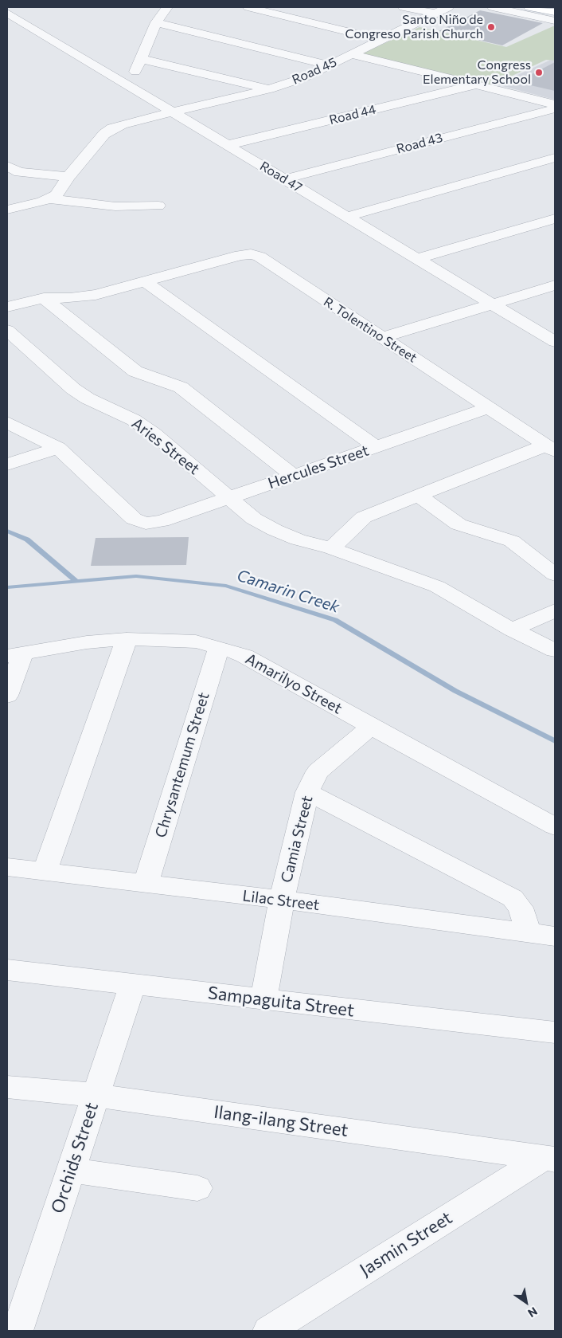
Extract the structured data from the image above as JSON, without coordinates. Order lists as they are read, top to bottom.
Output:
{
  "streets": {
    "street": [
      "Road 45",
      "Road 44",
      "Road 43",
      "Road 47",
      "R. Tolentino Street",
      "Aries Street",
      "Hercules Street",
      "Amarilyo Street",
      "Chrysantemum Street",
      "Camia Street",
      "Lilac Street",
      "Sampaguita Street",
      "Ilang-ilang Street",
      "Orchids Street",
      "Jasmin Street"
    ]
  },
  "crossings": [
    ["Road 45", "Road 47"],
    ["Road 44", "Road 47"],
    ["Road 43", "Road 47"],
    ["R. Tolentino Street", "Hercules Street"],
    ["Aries Street", "Hercules Street"],
    ["Amarilyo Street", "Chrysantemum Street"],
    ["Amarilyo Street", "Camia Street"],
    ["Chrysantemum Street", "Lilac Street"],
    ["Camia Street", "Lilac Street"],
    ["Camia Street", "Sampaguita Street"],
    ["Sampaguita Street", "Orchids Street"],
    ["Ilang-ilang Street", "Orchids Street"],
    ["Ilang-ilang Street", "Jasmin Street"]
  ],
  "water": ["Camarin Creek"],
  "places": ["Santo Niño de Congreso Parish Church", "Congress Elementary School"],
  "north": "bottom right"
}
